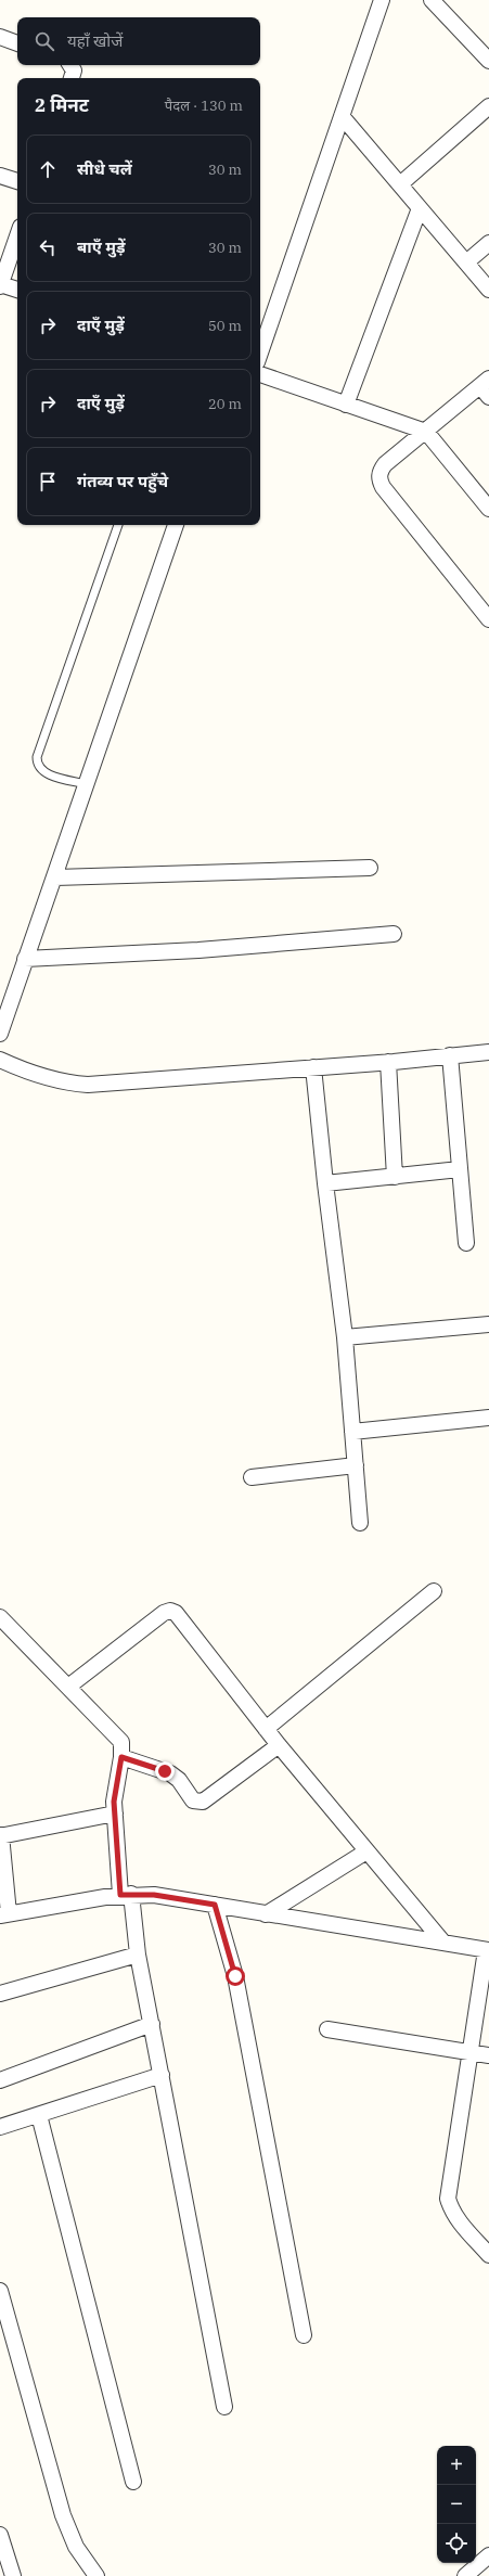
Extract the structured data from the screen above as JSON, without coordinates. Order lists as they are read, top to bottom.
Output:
{
  "page": {
    "search": "यहाँ खोजें",
    "heading": ["2 मिनट", "पैदल · 130 m"],
    "list": [
      ["सीधे चलें", "30 m"],
      ["बाएँ मुड़ें", "30 m"],
      ["दाएँ मुड़ें", "50 m"],
      ["दाएँ मुड़ें", "20 m"],
      "गंतव्य पर पहुँचे"
    ],
    "map_buttons": ["+", "−"]
  }
}
